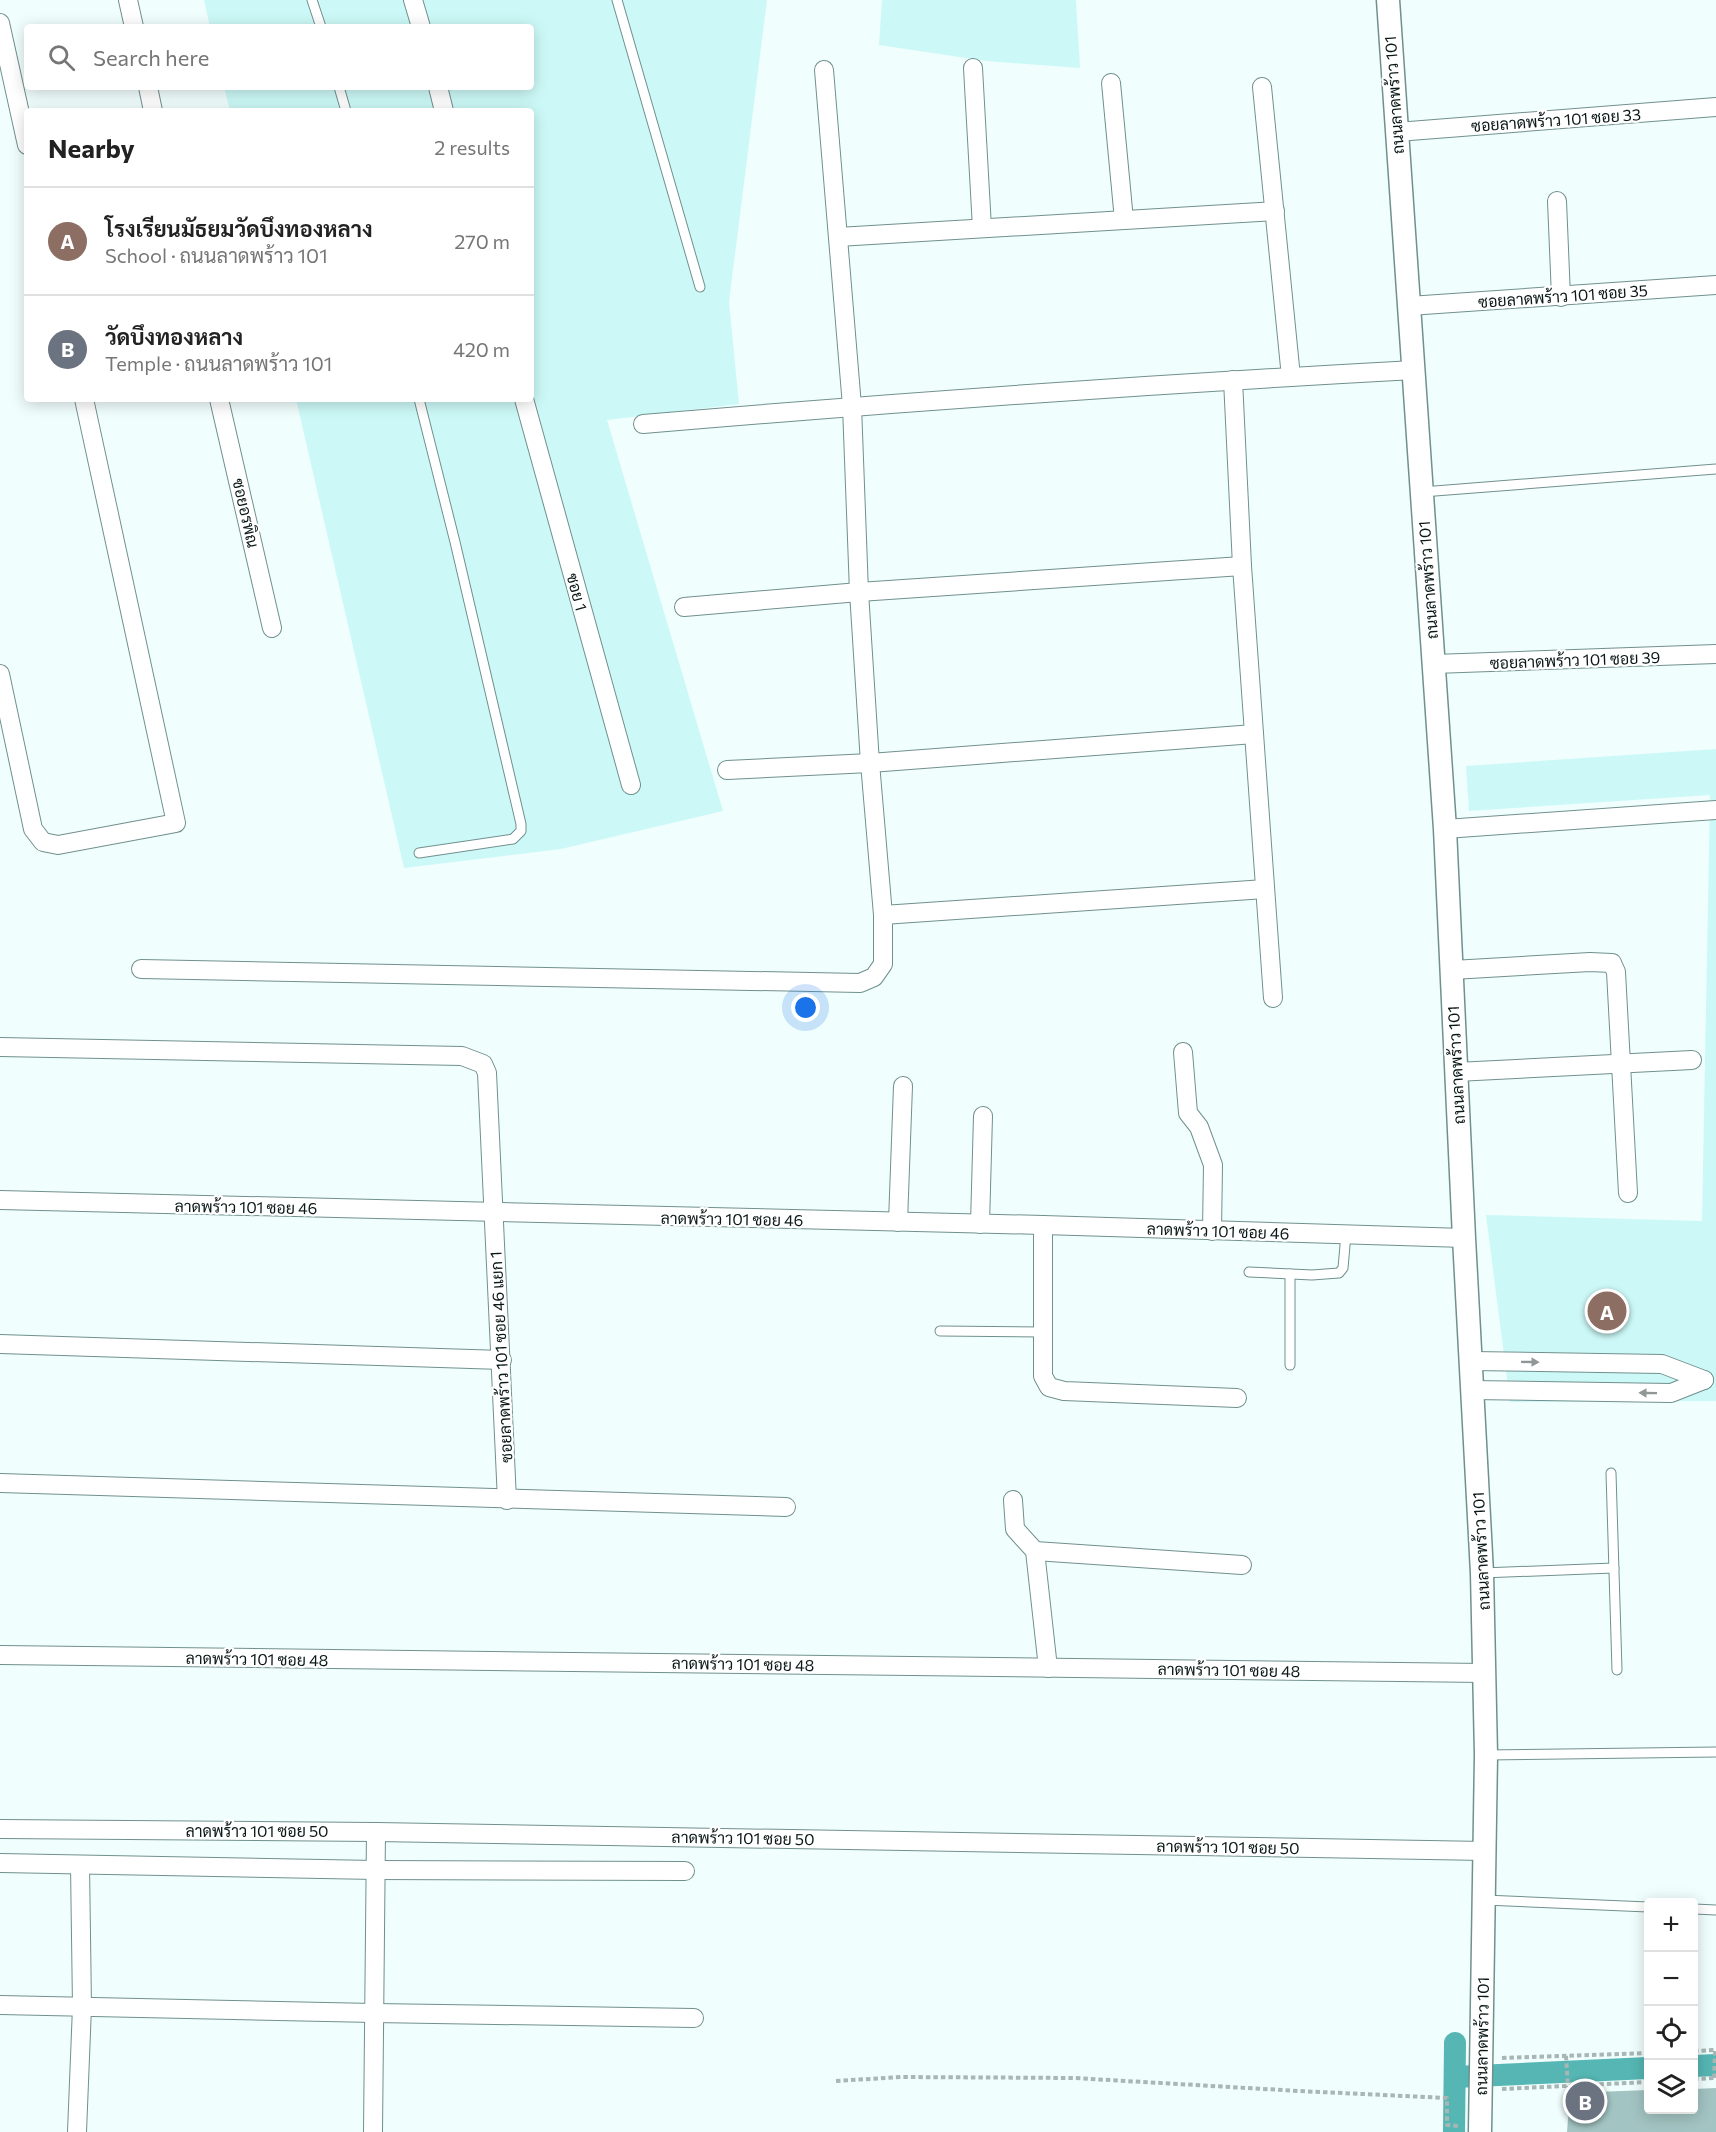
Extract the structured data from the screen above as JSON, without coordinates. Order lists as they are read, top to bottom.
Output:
{
  "streets": {
    "street": [
      "ถนนลาดพร้าว 101",
      "ซอยลาดพร้าว 101 ซอย 33",
      "ซอยลาดพร้าว 101 ซอย 35",
      "ซอยอรพิณ",
      "ซอย 1",
      "ซอยลาดพร้าว 101 ซอย 39",
      "ลาดพร้าว 101 ซอย 46",
      "ซอยลาดพร้าว 101 ซอย 46 แยก 1",
      "ลาดพร้าว 101 ซอย 48",
      "ลาดพร้าว 101 ซอย 50"
    ]
  },
  "crossings": [
    ["ถนนลาดพร้าว 101", "ซอยลาดพร้าว 101 ซอย 33"],
    ["ถนนลาดพร้าว 101", "ซอยลาดพร้าว 101 ซอย 35"],
    ["ถนนลาดพร้าว 101", "ซอยลาดพร้าว 101 ซอย 39"],
    ["ถนนลาดพร้าว 101", "ลาดพร้าว 101 ซอย 46"],
    ["ถนนลาดพร้าว 101", "ลาดพร้าว 101 ซอย 48"],
    ["ถนนลาดพร้าว 101", "ลาดพร้าว 101 ซอย 50"],
    ["ลาดพร้าว 101 ซอย 46", "ซอยลาดพร้าว 101 ซอย 46 แยก 1"]
  ],
  "page": {
    "search": "Search here",
    "heading": ["Nearby", "2 results"],
    "list": [
      {
        "mark": "A",
        "name": "โรงเรียนมัธยมวัดบึงทองหลาง",
        "note": "School · ถนนลาดพร้าว 101",
        "value": "270 m"
      },
      {
        "mark": "B",
        "name": "วัดบึงทองหลาง",
        "note": "Temple · ถนนลาดพร้าว 101",
        "value": "420 m"
      }
    ],
    "pins": ["A", "B"],
    "map_buttons": ["+", "−"]
  }
}
